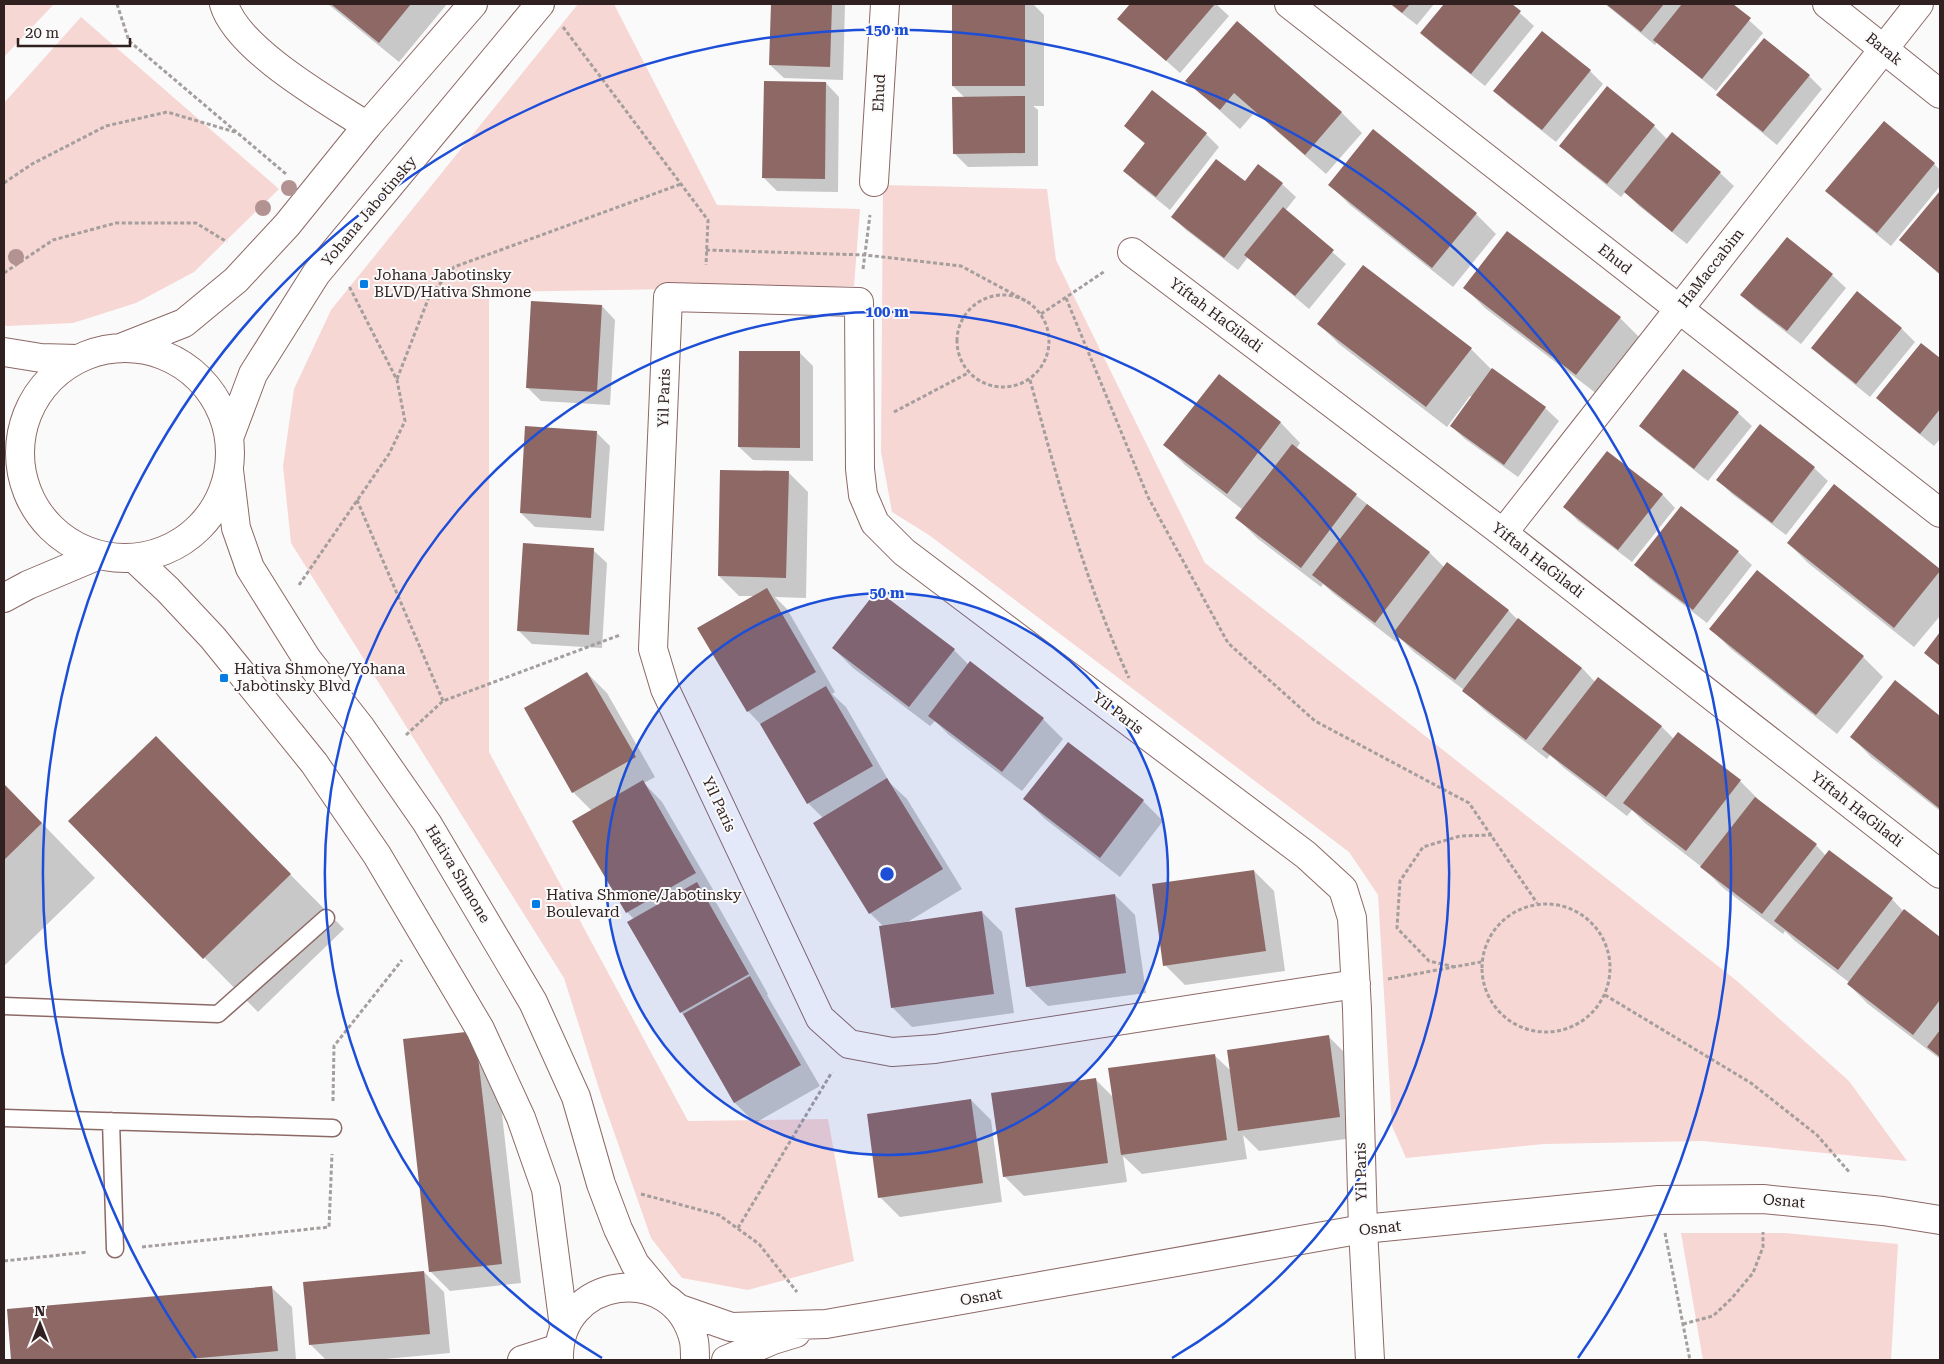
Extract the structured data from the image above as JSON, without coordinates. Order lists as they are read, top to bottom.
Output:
{
  "streets": {
    "street": [
      "Barak",
      "Ehud",
      "Yohana Jabotinsky",
      "HaMaccabim",
      "Yiftah HaGiladi",
      "Yil Paris",
      "Hativa Shmone",
      "Osnat"
    ]
  },
  "crossings": [
    ["Barak", "HaMaccabim"],
    ["Ehud", "HaMaccabim"],
    ["HaMaccabim", "Yiftah HaGiladi"],
    ["Yil Paris", "Osnat"],
    ["Hativa Shmone", "Osnat"]
  ],
  "places": {
    "transit": ["Johana Jabotinsky BLVD/Hativa Shmone", "Hativa Shmone/Yohana Jabotinsky Blvd", "Hativa Shmone/Jabotinsky Boulevard"]
  },
  "scale_bar": "20 m",
  "north": "top",
  "rings": ["150 m", "100 m", "50 m"]
}
